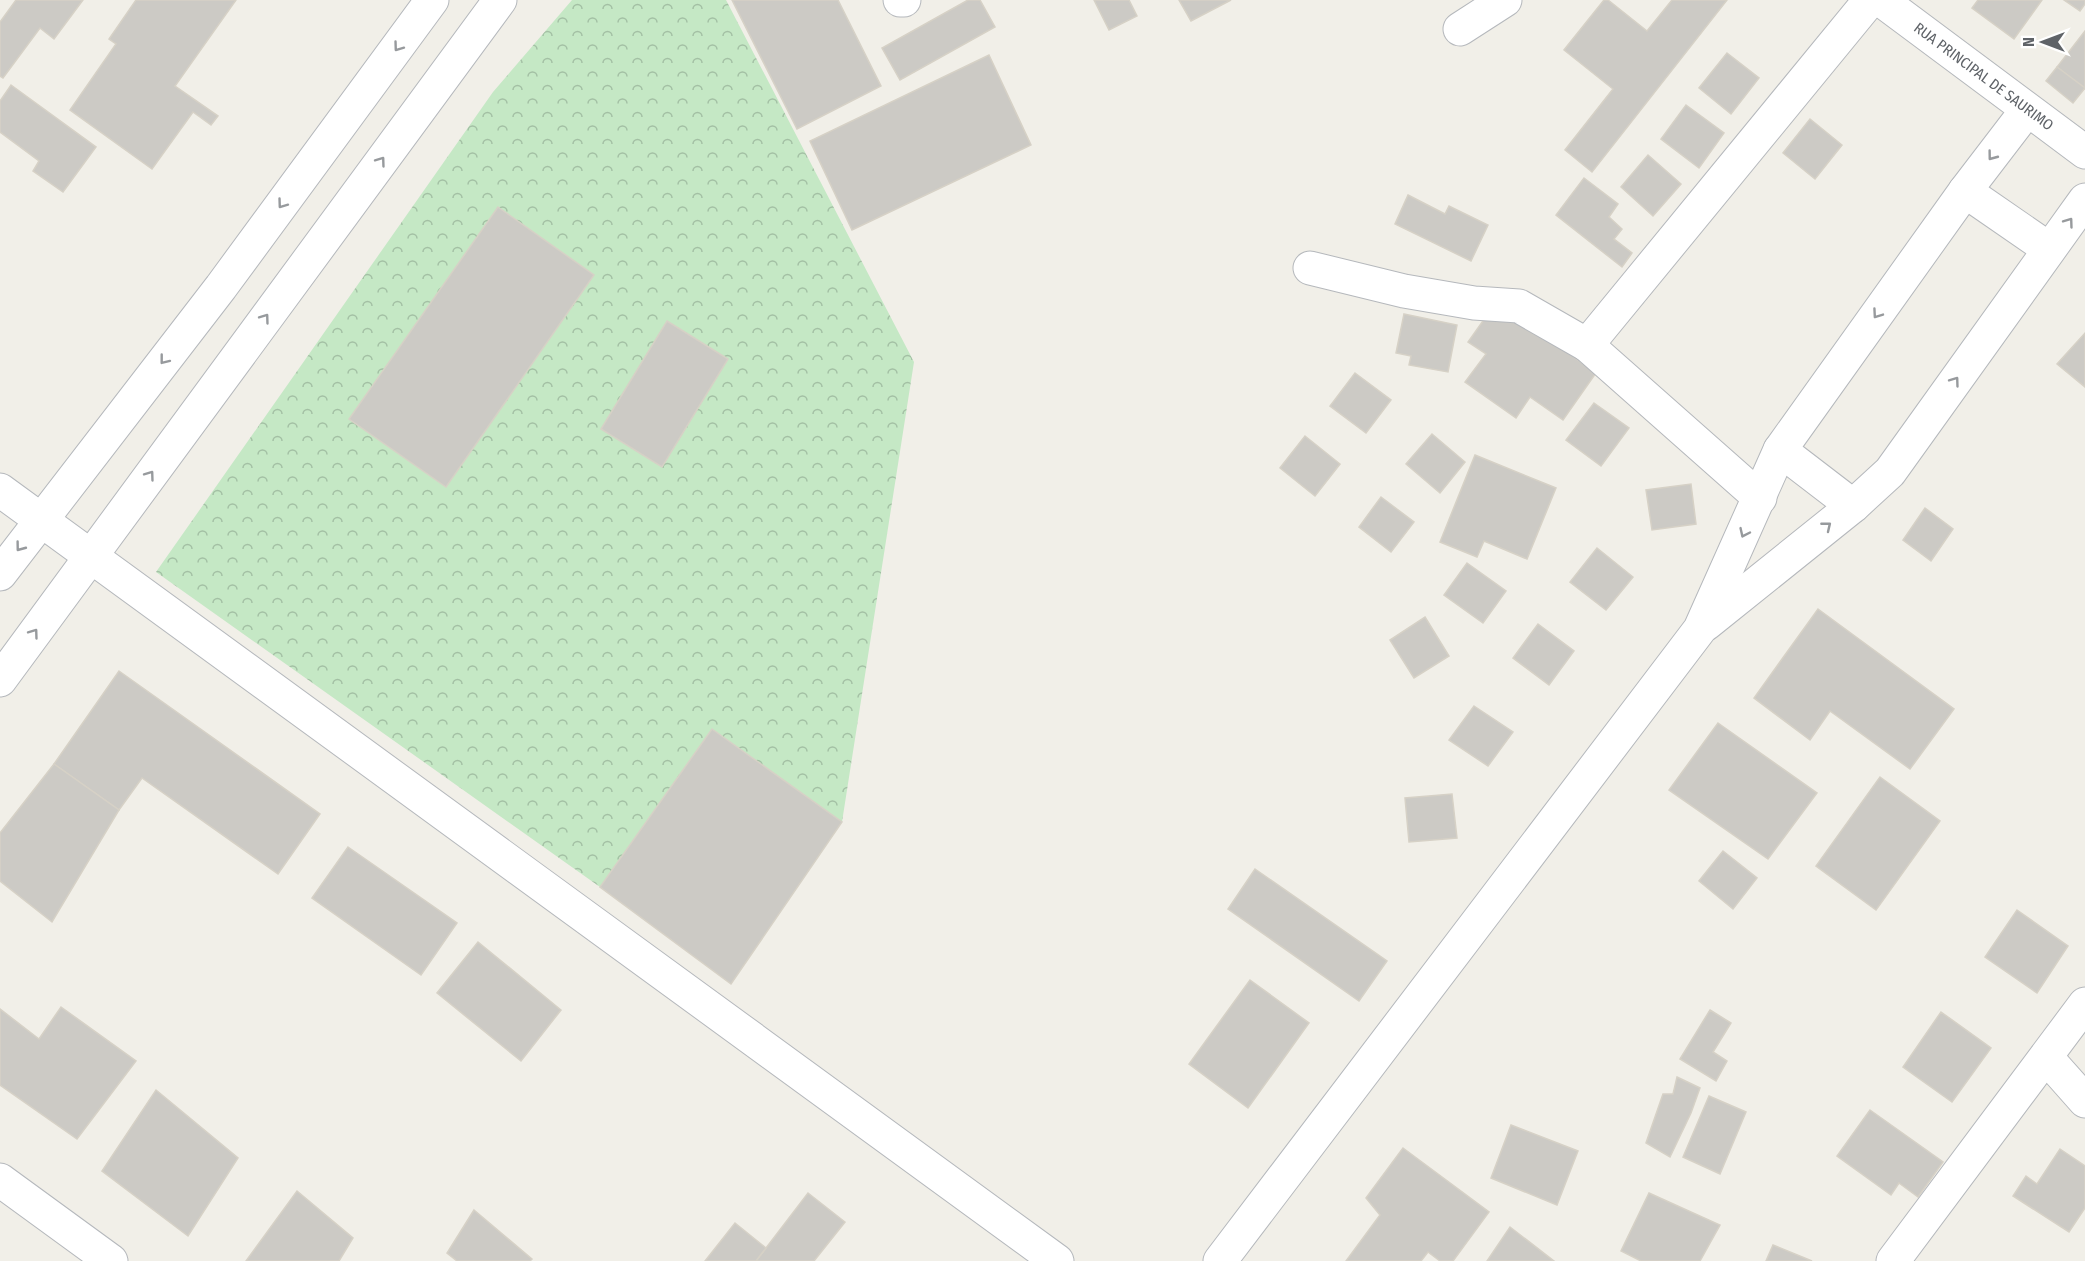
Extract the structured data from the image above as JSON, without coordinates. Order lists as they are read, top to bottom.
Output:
{
  "streets": {
    "street": ["RUA PRINCIPAL DE SAURIMO"]
  },
  "north": "left"
}
